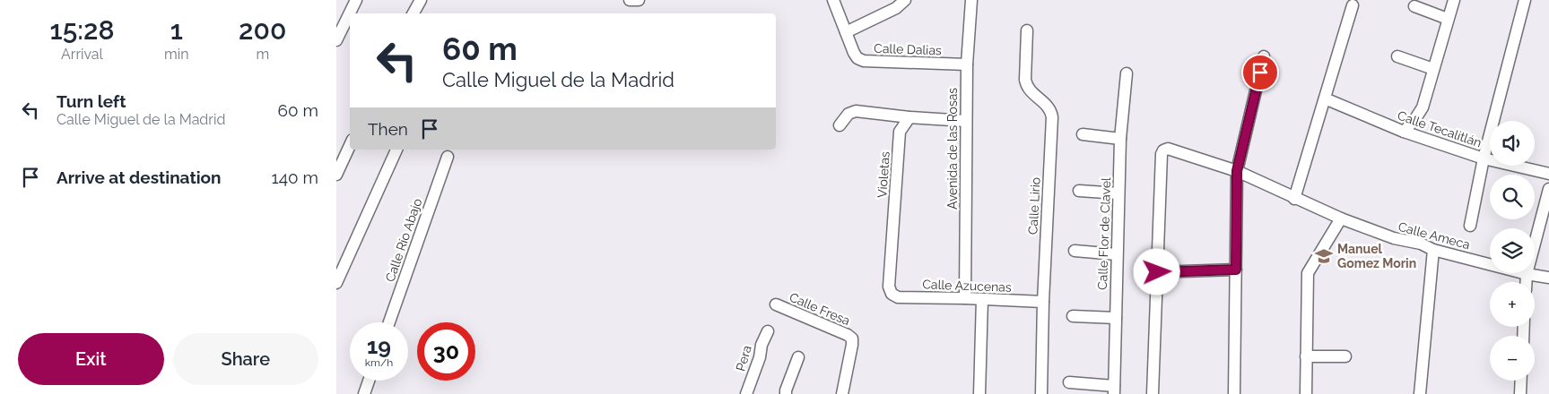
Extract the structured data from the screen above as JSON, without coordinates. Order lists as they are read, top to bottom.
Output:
{
  "streets": {
    "street": [
      "Calle Dalias",
      "Calle Tecalitlán",
      "Avenida de las Rosas",
      "Violetas",
      "Calle Lirio",
      "Calle Flor de Clavel",
      "Calle Ameca",
      "Calle Río Abajo",
      "Calle Azucenas",
      "Calle Fresa",
      "Pera"
    ]
  },
  "crossings": [
    ["Calle Dalias", "Avenida de las Rosas"],
    ["Avenida de las Rosas", "Calle Azucenas"],
    ["Violetas", "Calle Azucenas"],
    ["Calle Lirio", "Calle Azucenas"]
  ],
  "places": {
    "school or university": ["Manuel Gomez Morin"]
  },
  "page": {
    "eta": [
      "15:28",
      "Arrival",
      "1",
      "min",
      "200",
      "m"
    ],
    "turn": ["60 m", "Calle Miguel de la Madrid"],
    "list": [
      {
        "name": "Turn left",
        "note": "Calle Miguel de la Madrid",
        "value": "60 m"
      },
      {
        "name": "Arrive at destination",
        "value": "140 m"
      }
    ],
    "then": "Then",
    "map_buttons": ["+", "−"],
    "speed": "19 km/h",
    "limit": "30",
    "buttons": ["Exit", "Share"]
  }
}
